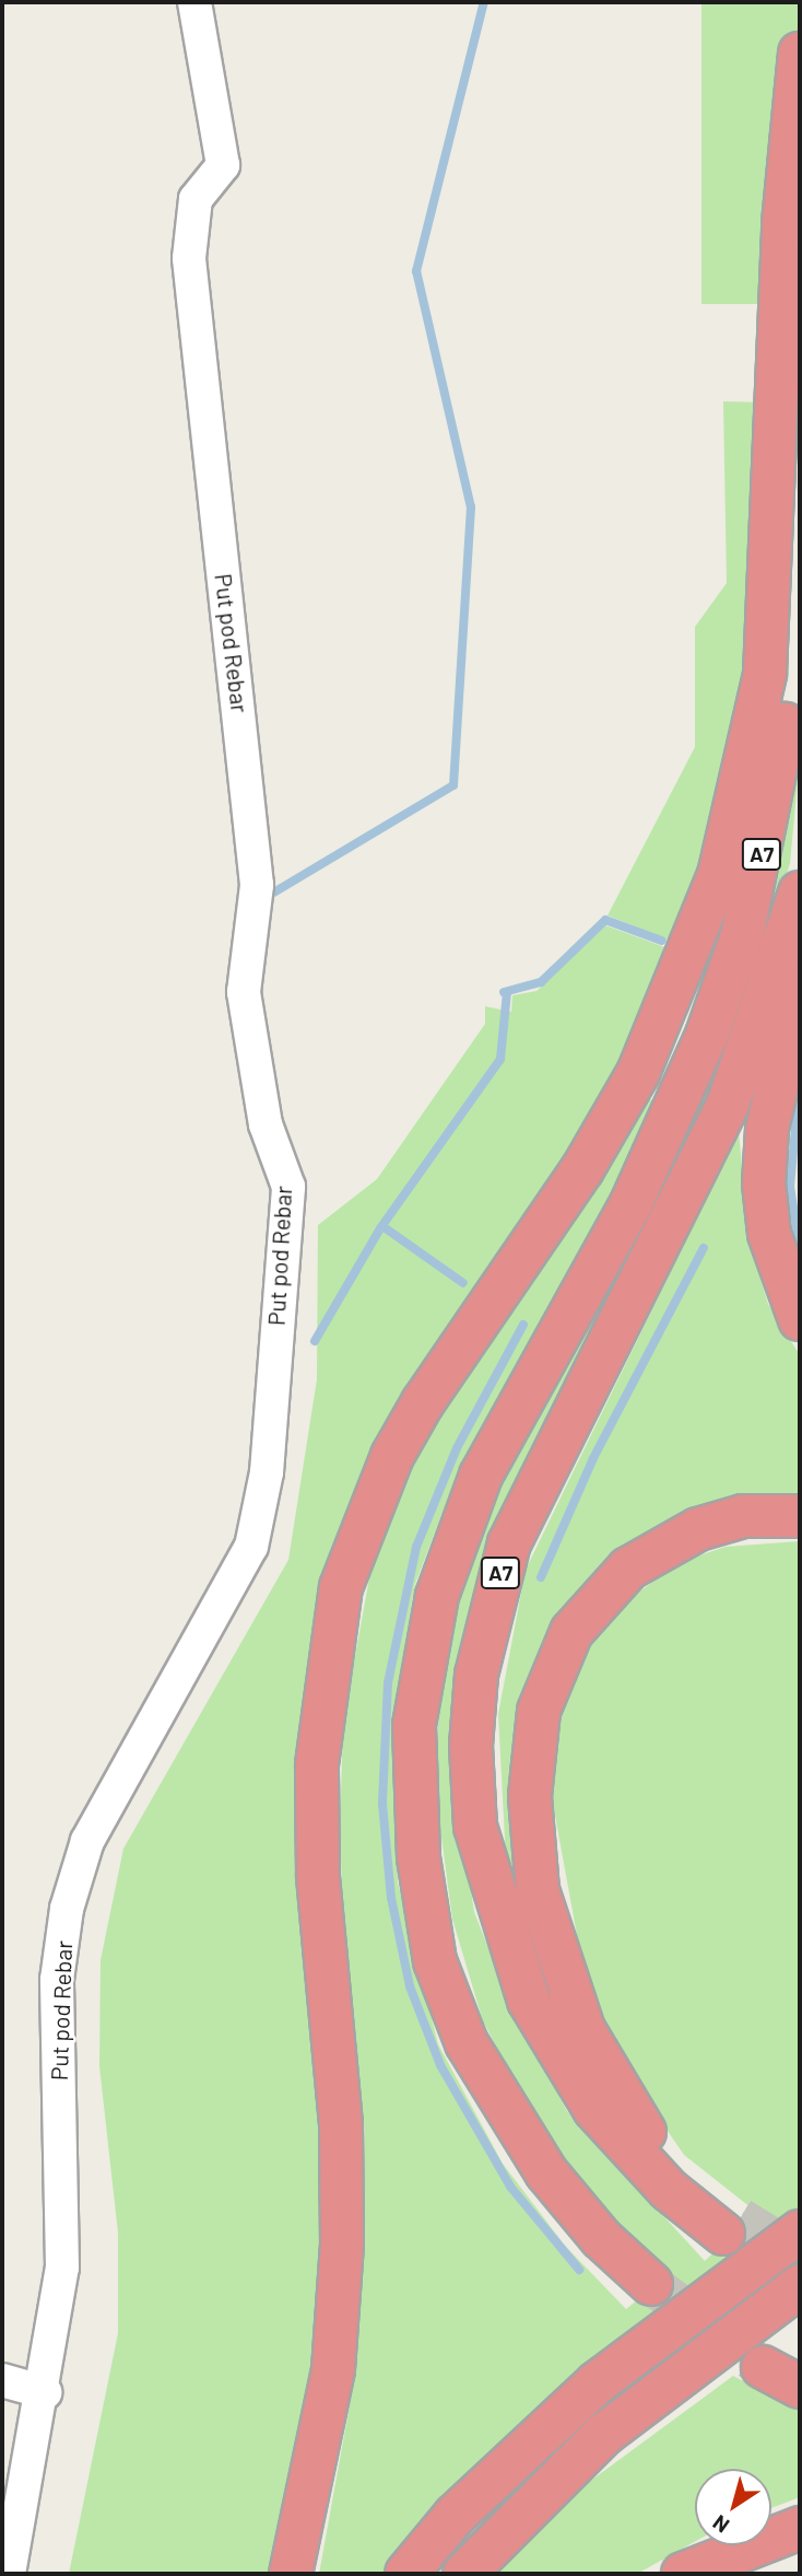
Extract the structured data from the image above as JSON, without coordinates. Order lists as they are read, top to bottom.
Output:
{
  "streets": {
    "highway": ["A7"],
    "street": ["Put pod Rebar"]
  },
  "north": "bottom left"
}
